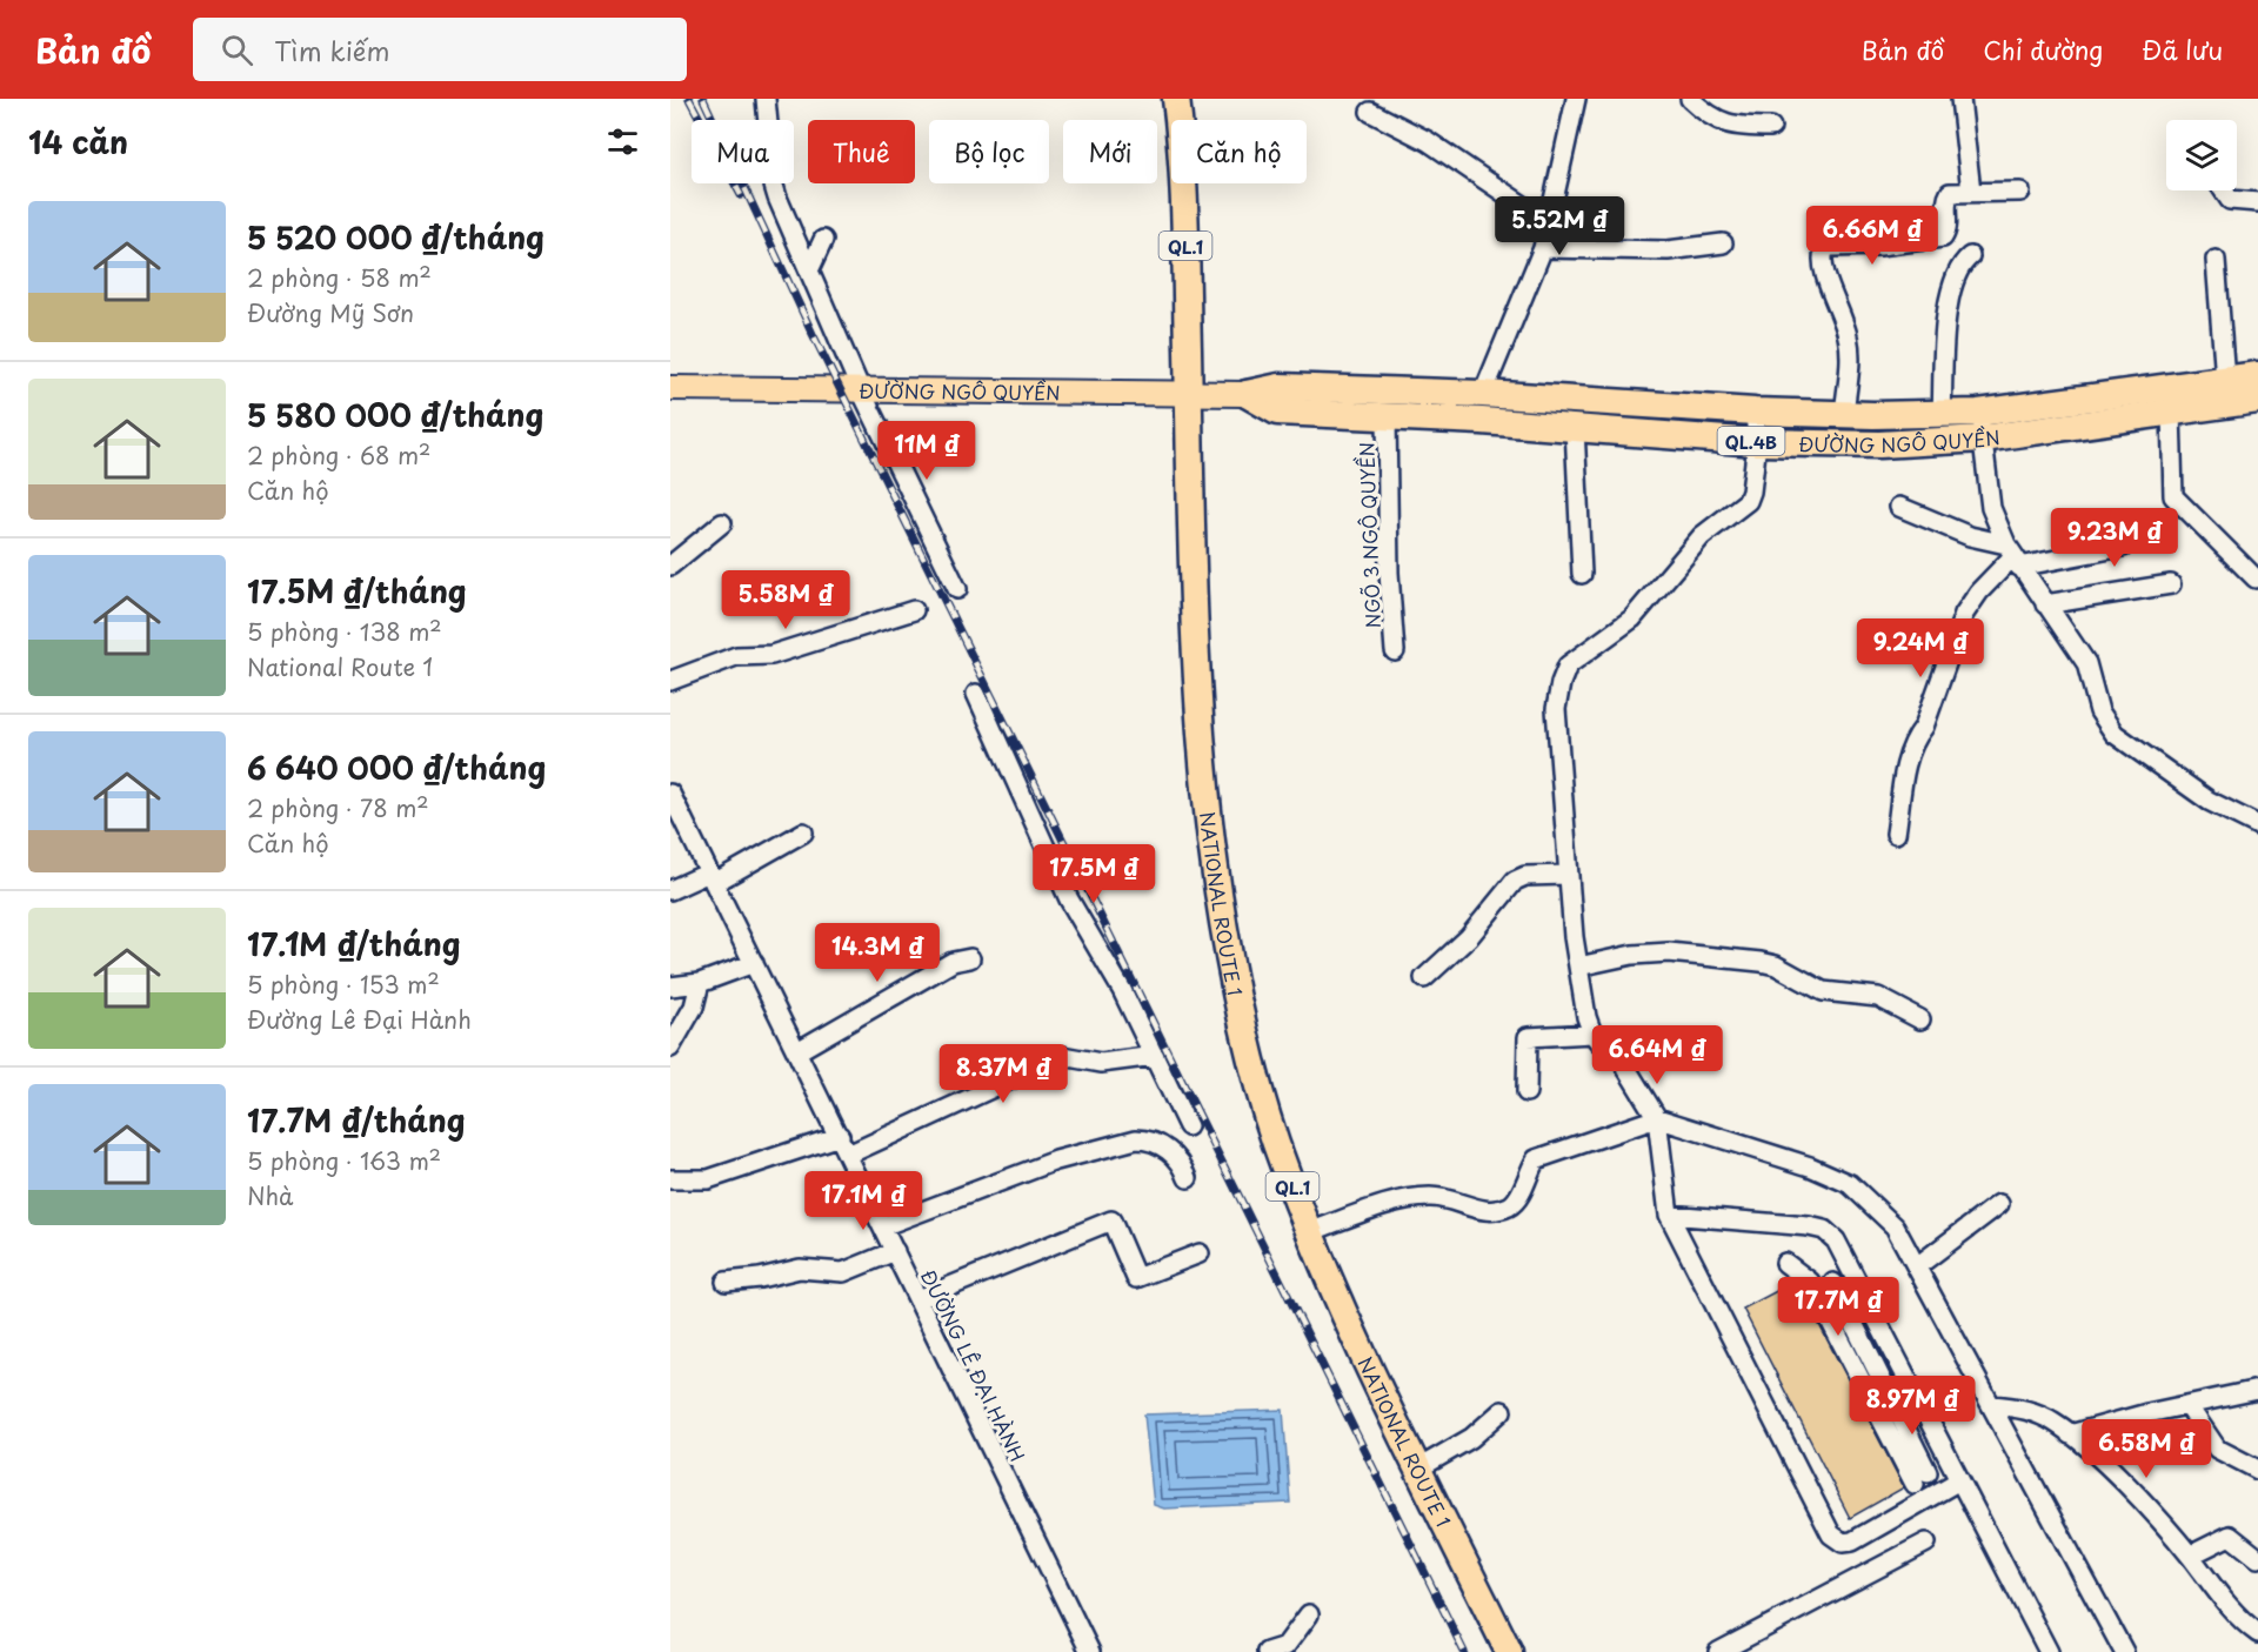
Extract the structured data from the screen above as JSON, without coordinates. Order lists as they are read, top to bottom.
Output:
{
  "streets": {
    "highway": [
      "QL.1",
      "ĐƯỜNG NGÔ QUYỀN",
      "QL.4B",
      "NATIONAL ROUTE 1"
    ],
    "street": ["NGÕ 3 NGÔ QUYỀN", "ĐƯỜNG LÊ ĐẠI HÀNH"]
  },
  "crossings": [
    ["ĐƯỜNG NGÔ QUYỀN", "NGÕ 3 NGÔ QUYỀN"],
    ["ĐƯỜNG NGÔ QUYỀN", "NATIONAL ROUTE 1"]
  ],
  "page": {
    "header": "Bản đồ",
    "search": "Tìm kiếm",
    "nav": ["Bản đồ", "Chỉ đường", "Đã lưu"],
    "heading": "14 căn",
    "chip": [
      "Mua",
      "Thuê",
      "Bộ lọc",
      "Mới",
      "Căn hộ"
    ],
    "list": [
      {
        "name": "5 520 000 ₫/tháng",
        "note": "2 phòng · 58 m² · Đường Mỹ Sơn"
      },
      {
        "name": "5 580 000 ₫/tháng",
        "note": "2 phòng · 68 m² · Căn hộ"
      },
      {
        "name": "17.5M ₫/tháng",
        "note": "5 phòng · 138 m² · National Route 1"
      },
      {
        "name": "6 640 000 ₫/tháng",
        "note": "2 phòng · 78 m² · Căn hộ"
      },
      {
        "name": "17.1M ₫/tháng",
        "note": "5 phòng · 153 m² · Đường Lê Đại Hành"
      },
      {
        "name": "17.7M ₫/tháng",
        "note": "5 phòng · 163 m² · Nhà"
      }
    ],
    "price": [
      "5.52M ₫",
      "6.66M ₫",
      "11M ₫",
      "9.23M ₫",
      "5.58M ₫",
      "9.24M ₫",
      "17.5M ₫",
      "14.3M ₫",
      "6.64M ₫",
      "8.37M ₫",
      "17.1M ₫",
      "17.7M ₫",
      "8.97M ₫",
      "6.58M ₫"
    ]
  }
}
